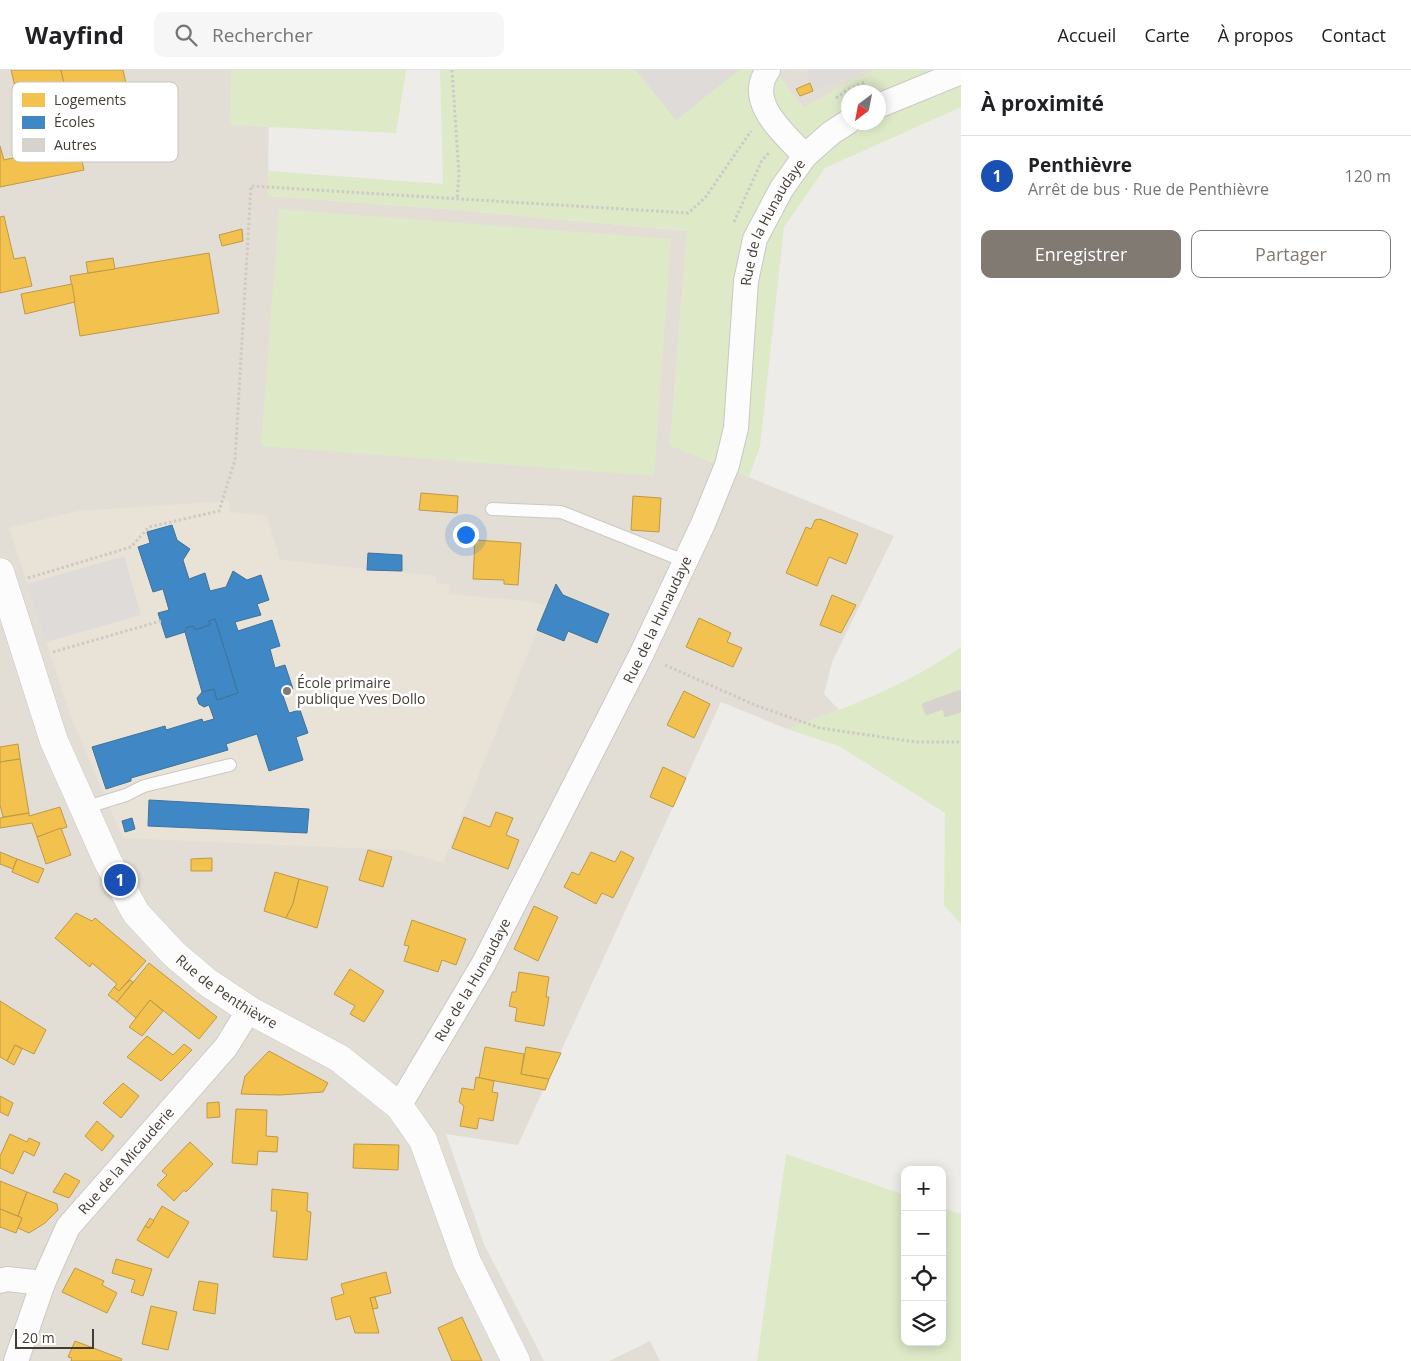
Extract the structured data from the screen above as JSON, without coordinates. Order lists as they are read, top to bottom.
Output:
{
  "streets": {
    "street": ["Rue de la Hunaudaye", "Rue de Penthièvre", "Rue de la Micauderie"]
  },
  "crossings": [
    ["Rue de la Hunaudaye", "Rue de Penthièvre"],
    ["Rue de Penthièvre", "Rue de la Micauderie"]
  ],
  "places": ["École primaire publique Yves Dollo"],
  "legend": ["Logements", "Écoles", "Autres"],
  "scale_bar": "20 m",
  "north": "bottom left",
  "page": {
    "header": "Wayfind",
    "search": "Rechercher",
    "nav": [
      "Accueil",
      "Carte",
      "À propos",
      "Contact"
    ],
    "heading": "À proximité",
    "list": [
      {
        "mark": "1",
        "name": "Penthièvre",
        "note": "Arrêt de bus · Rue de Penthièvre",
        "value": "120 m"
      }
    ],
    "buttons": ["Enregistrer", "Partager"],
    "pins": "1",
    "map_buttons": ["+", "−"],
    "scale": "20 m"
  }
}
